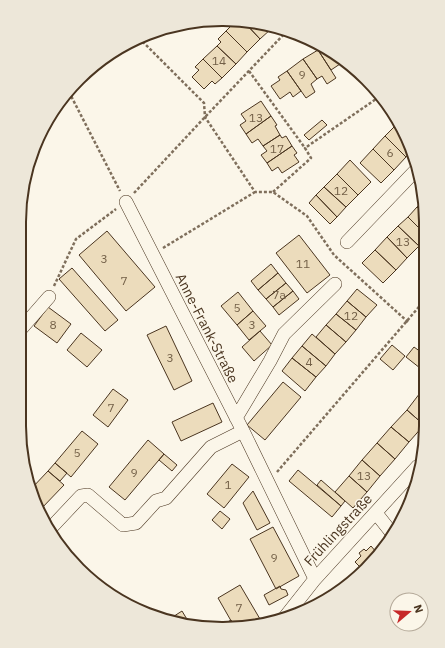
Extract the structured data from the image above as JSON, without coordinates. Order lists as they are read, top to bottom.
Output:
{
  "streets": {
    "street": ["Anne-Frank-Straße", "Frühlingstraße"]
  },
  "crossings": [
    ["Anne-Frank-Straße", "Frühlingstraße"]
  ],
  "house_numbers": [
    "14",
    "9",
    "13",
    "17",
    "6",
    "12",
    "13",
    "3",
    "11",
    "7",
    "7a",
    "5",
    "12",
    "8",
    "3",
    "3",
    "4",
    "7",
    "5",
    "9",
    "13",
    "1",
    "9",
    "7"
  ],
  "north": "right"
}
